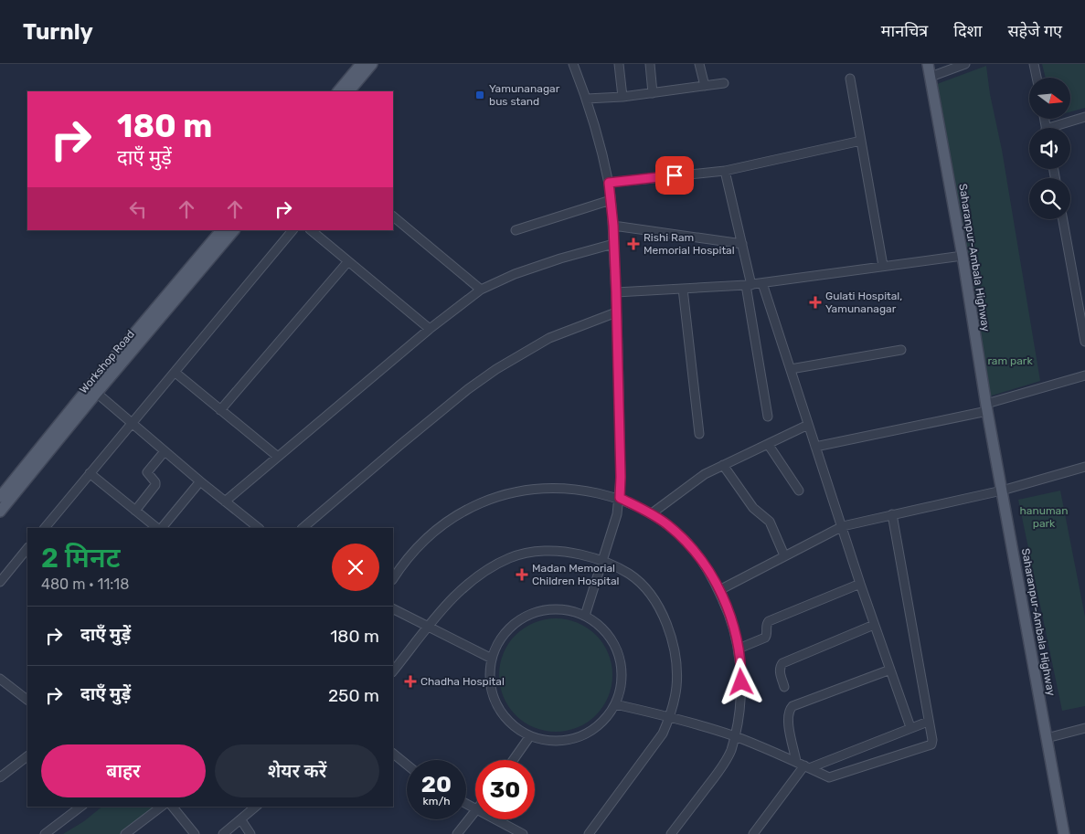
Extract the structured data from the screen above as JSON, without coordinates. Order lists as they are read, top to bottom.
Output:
{
  "streets": {
    "main road": ["Saharanpur-Ambala Highway", "Workshop Road"]
  },
  "parks": ["ram park", "hanuman park"],
  "places": {
    "transit": ["Yamunanagar bus stand"],
    "health": [
      "Rishi Ram Memorial Hospital",
      "Gulati Hospital, Yamunanagar",
      "Madan Memorial Children Hospital",
      "Chadha Hospital"
    ]
  },
  "north": "right",
  "page": {
    "header": "Turnly",
    "nav": ["मानचित्र", "दिशा", "सहेजे गए"],
    "turn": ["180 m", "दाएँ मुड़ें"],
    "heading": ["2 मिनट", "480 m · 11:18"],
    "list": [
      {
        "name": "दाएँ मुड़ें",
        "value": "180 m"
      },
      {
        "name": "दाएँ मुड़ें",
        "value": "250 m"
      }
    ],
    "buttons": ["बाहर", "शेयर करें"],
    "speed": "20 km/h",
    "limit": "30"
  }
}
